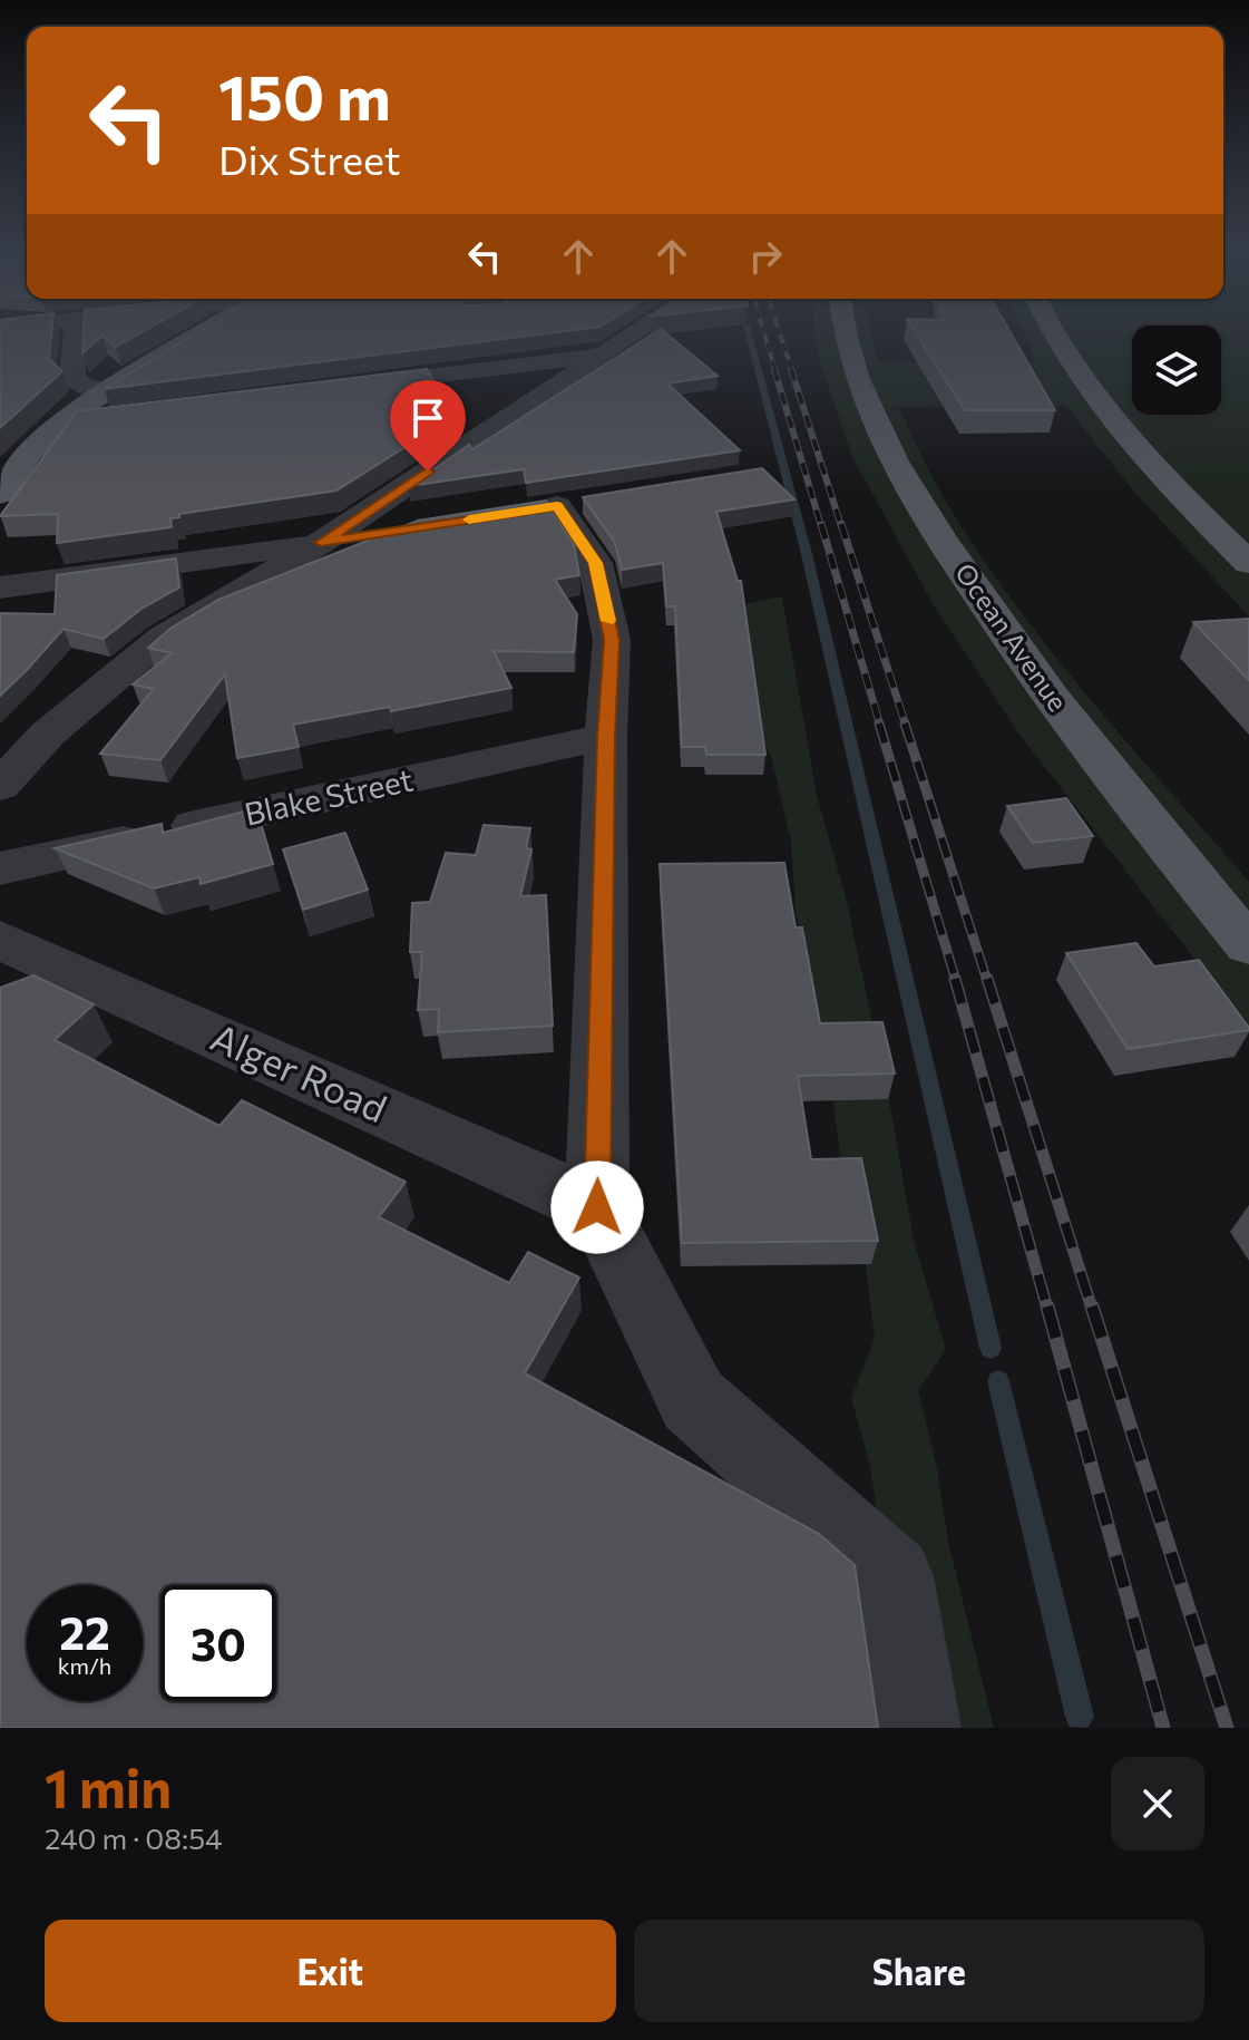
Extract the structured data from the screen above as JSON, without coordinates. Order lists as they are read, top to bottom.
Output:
{
  "streets": {
    "main road": ["Ocean Avenue"],
    "street": ["Blake Street", "Alger Road"]
  },
  "page": {
    "turn": ["150 m", "Dix Street"],
    "speed": "22 km/h",
    "limit": "30",
    "heading": ["1 min", "240 m · 08:54"],
    "buttons": ["Exit", "Share"]
  }
}
